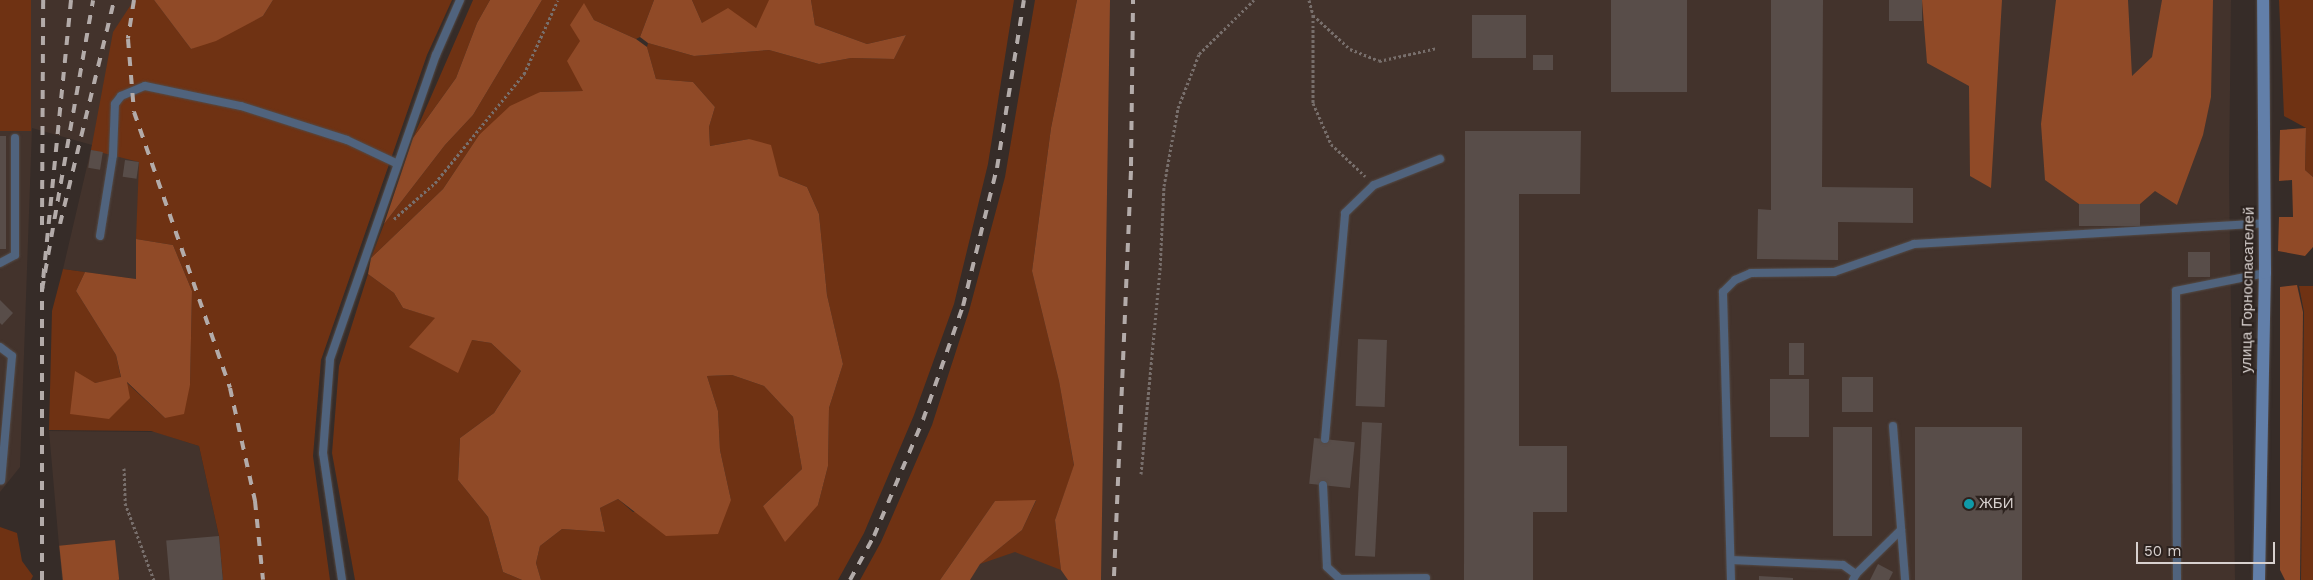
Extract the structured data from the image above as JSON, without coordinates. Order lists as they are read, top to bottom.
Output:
{
  "streets": {
    "street": ["улица Горноспасателей"]
  },
  "places": ["ЖБИ"],
  "scale_bar": "50 m"
}
